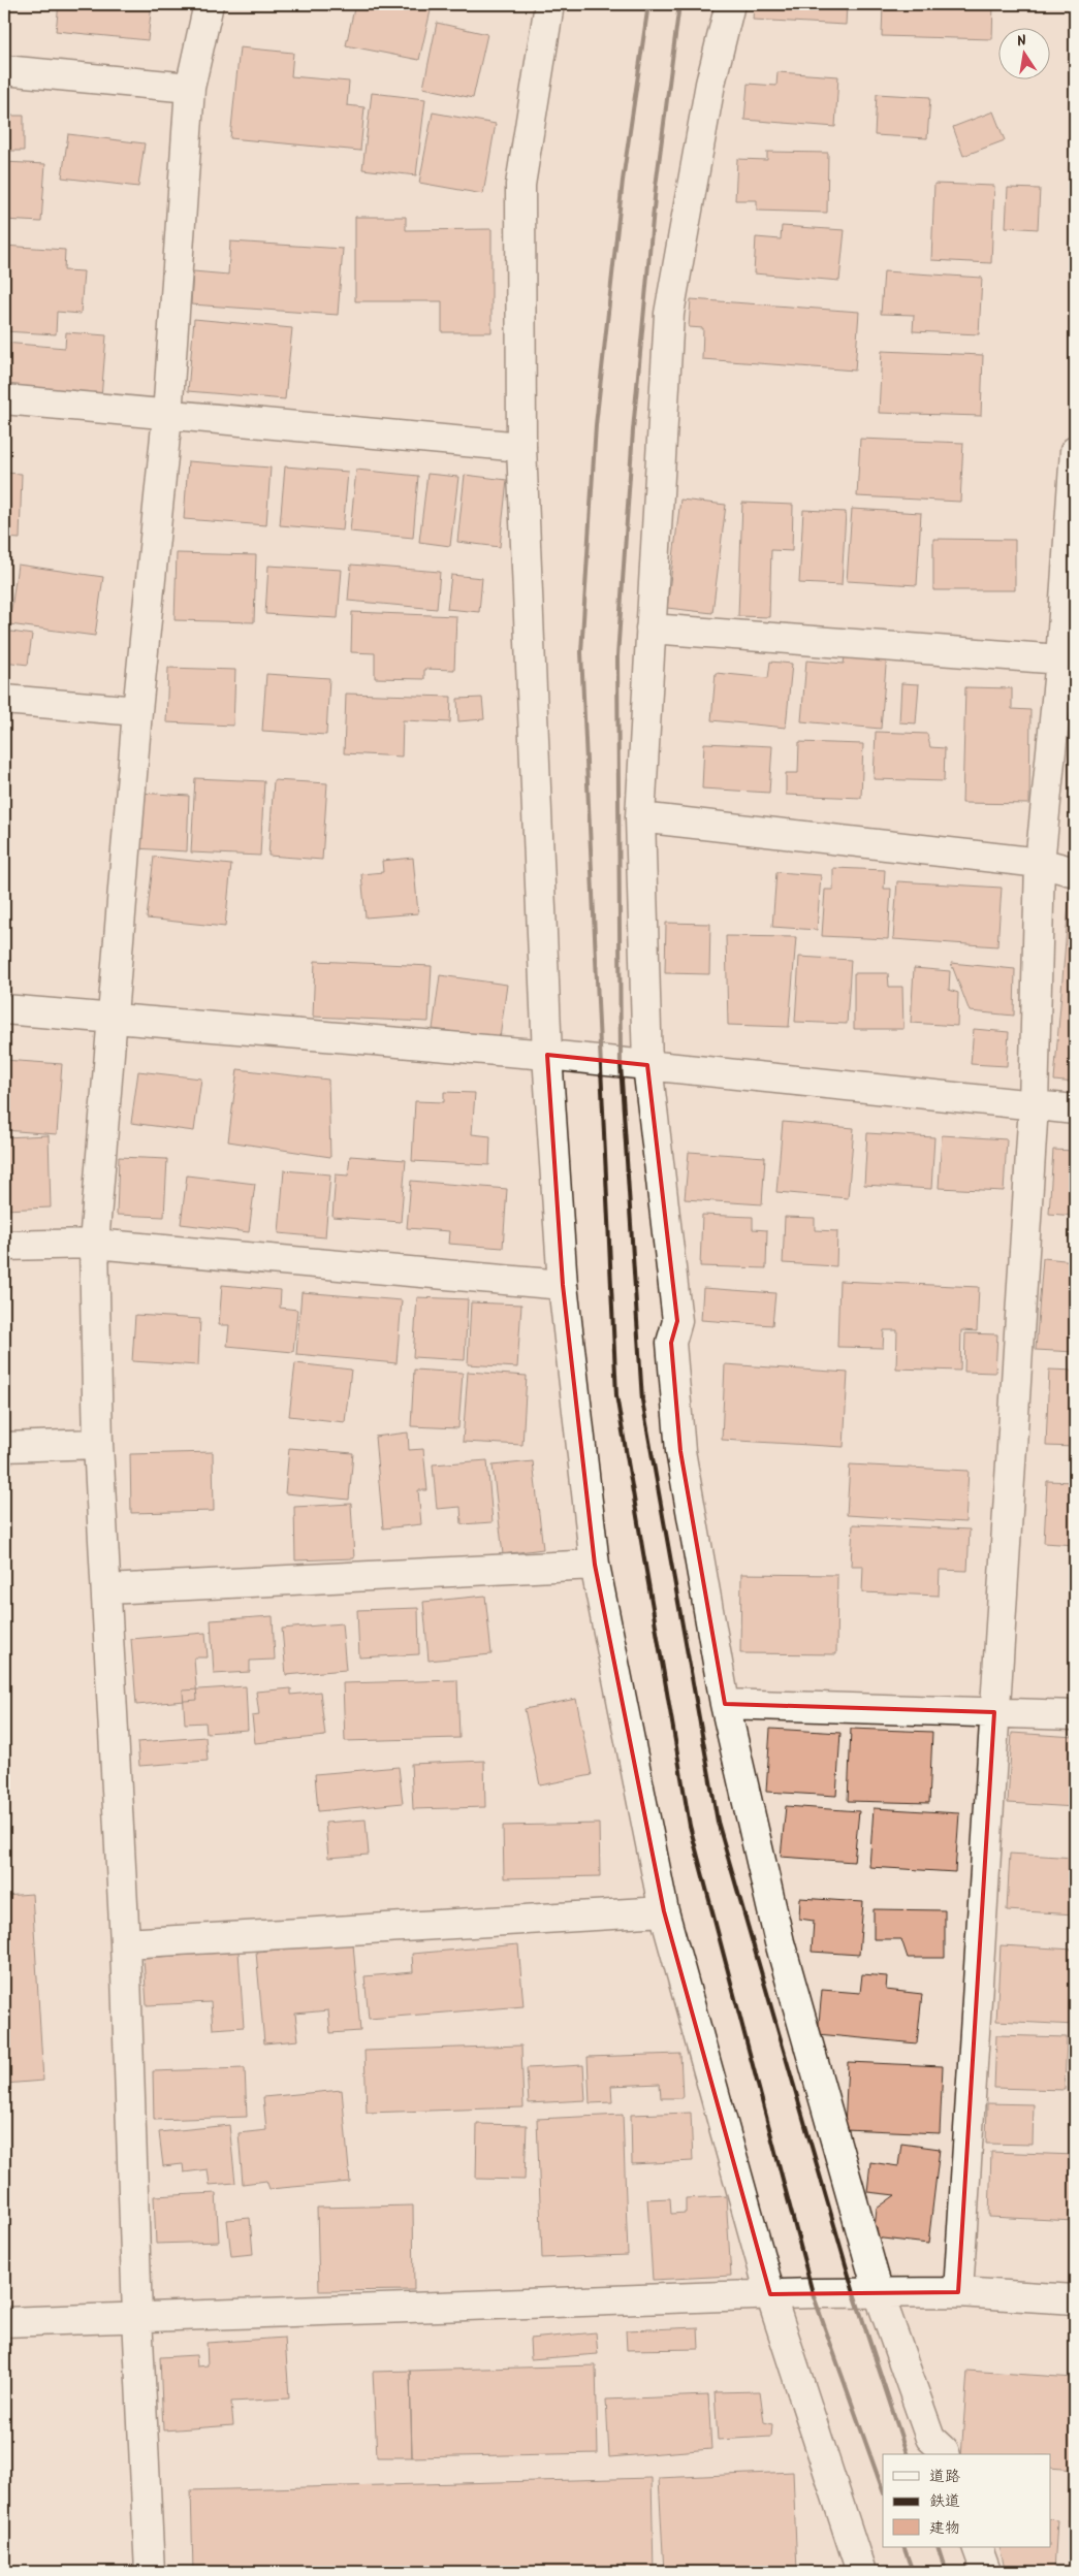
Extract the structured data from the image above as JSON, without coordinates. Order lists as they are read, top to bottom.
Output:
{
  "legend": ["道路", "鉄道", "建物"],
  "north": "top"
}
